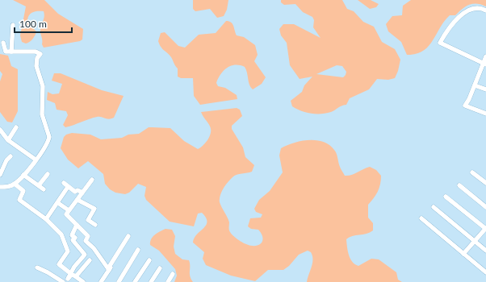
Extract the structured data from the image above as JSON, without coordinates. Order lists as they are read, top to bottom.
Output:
{
  "scale_bar": "100 m"
}
